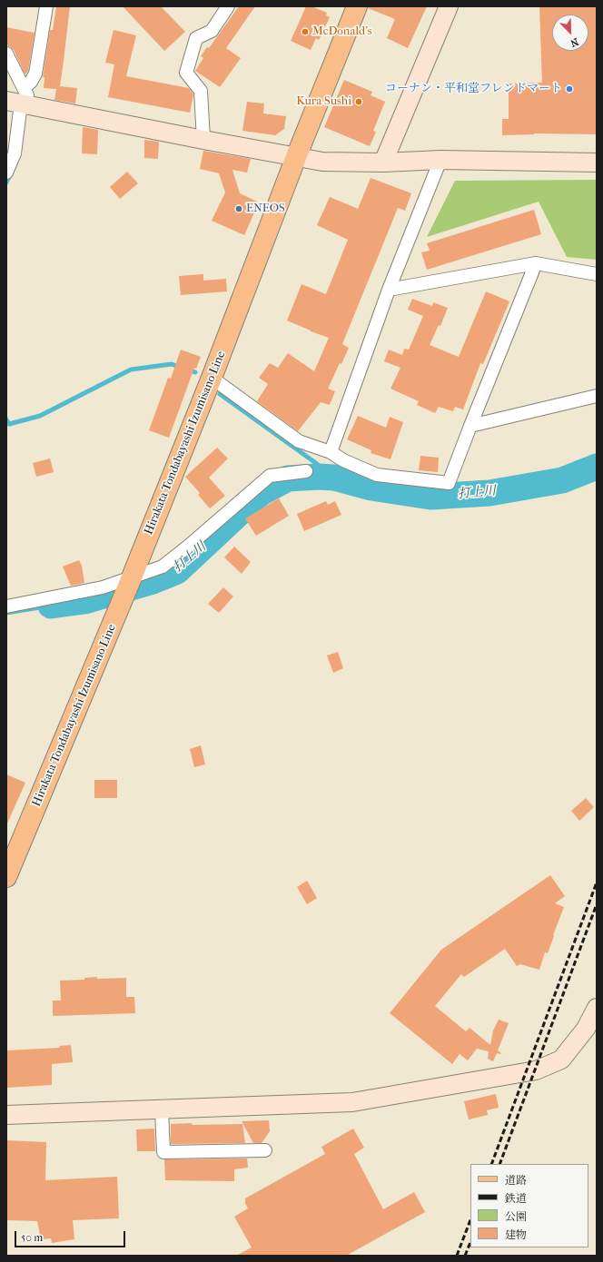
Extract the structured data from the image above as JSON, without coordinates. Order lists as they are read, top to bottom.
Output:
{
  "streets": {
    "main road": ["Hirakata Tondabayashi Izumisano Line"]
  },
  "water": ["打上川"],
  "places": [
    "McDonald's",
    "コーナン・平和堂フレンドマート",
    "Kura Sushi",
    "ENEOS"
  ],
  "legend": [
    "道路",
    "鉄道",
    "公園",
    "建物"
  ],
  "scale_bar": "50 m",
  "north": "bottom right"
}
